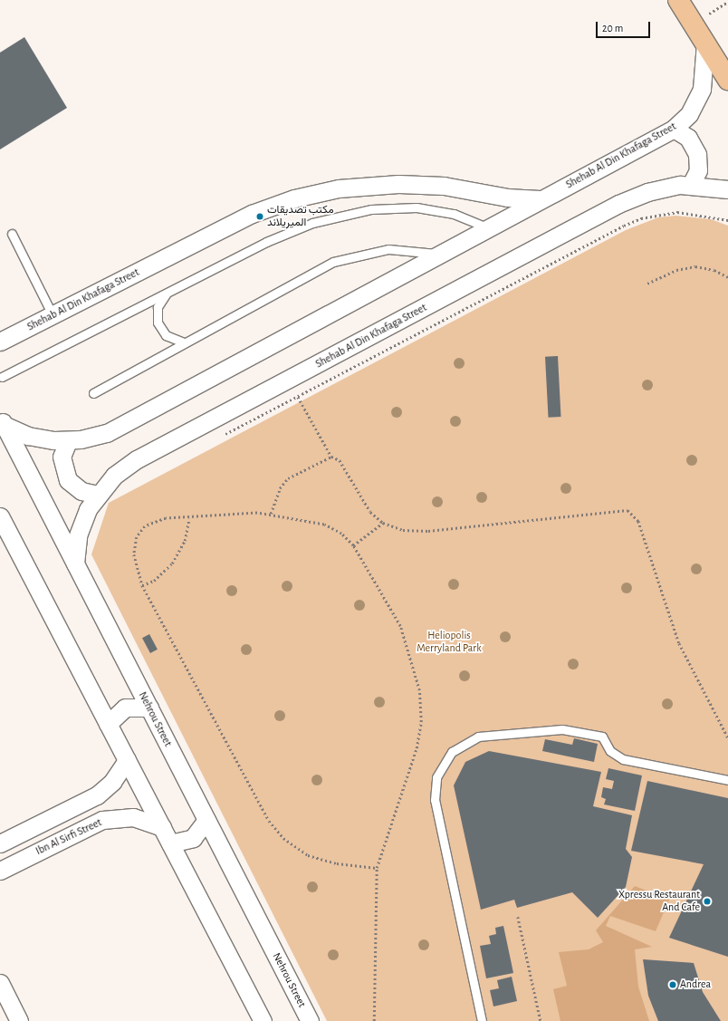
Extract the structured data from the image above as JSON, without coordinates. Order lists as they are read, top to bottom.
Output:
{
  "streets": {
    "street": ["Shehab Al Din Khafaga Street", "Nehrou Street", "Ibn Al Sirfi Street"]
  },
  "crossings": [
    ["Shehab Al Din Khafaga Street", "Nehrou Street"]
  ],
  "parks": ["Heliopolis Merryland Park"],
  "places": ["مكتب تصديقات الميريلاند", "Xpressu Restaurant And Cafe", "Andrea"],
  "scale_bar": "20 m"
}
